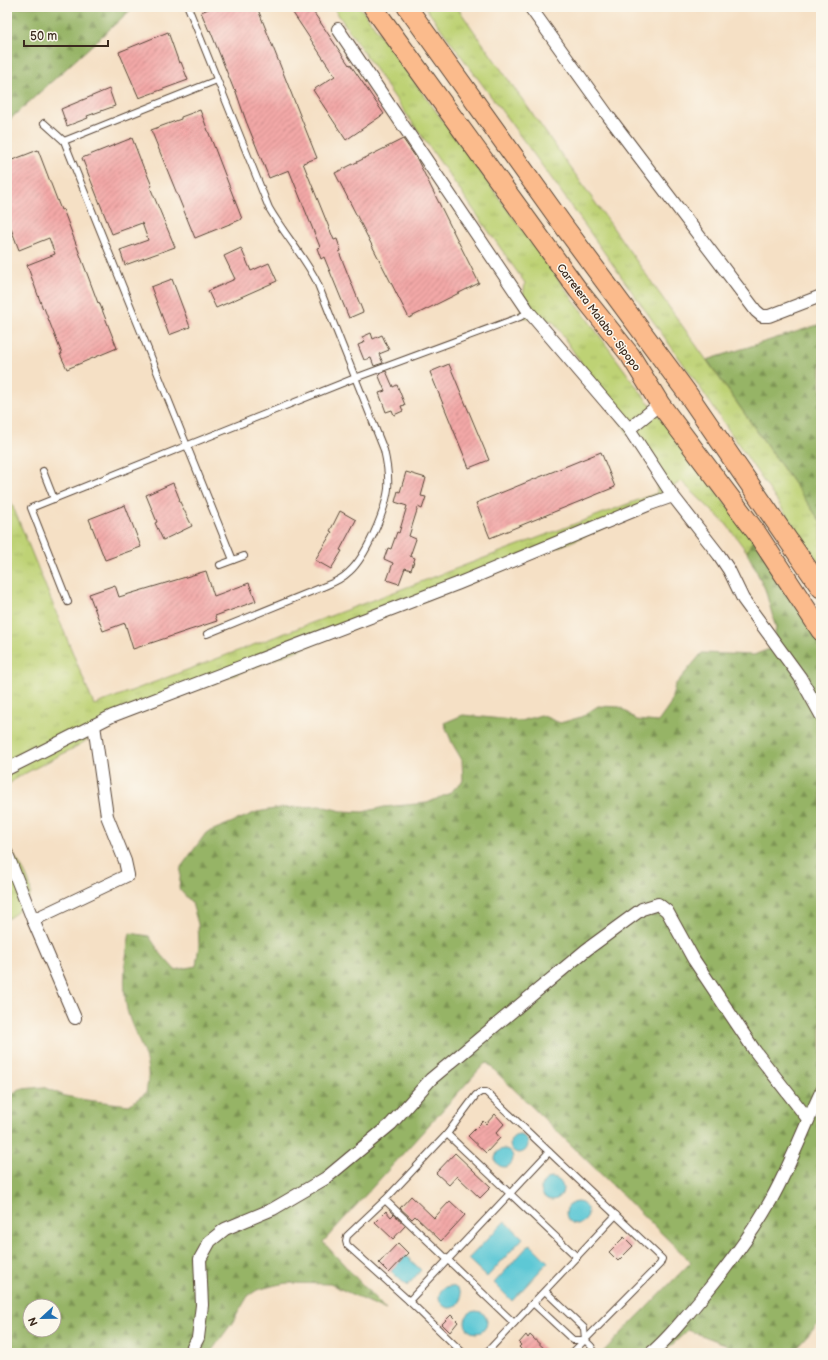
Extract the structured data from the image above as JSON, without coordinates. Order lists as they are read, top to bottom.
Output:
{
  "streets": {
    "highway": ["Carretera Malabo - Sipopo"]
  },
  "scale_bar": "50 m",
  "north": "left"
}
